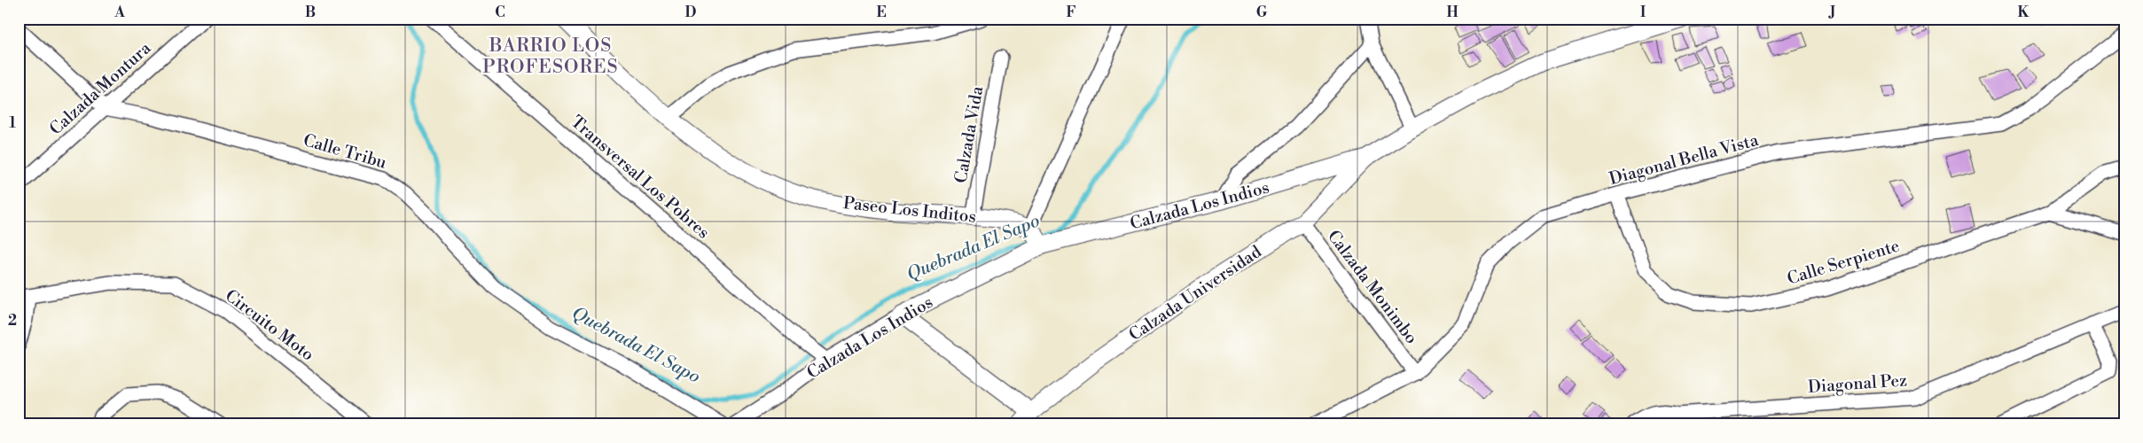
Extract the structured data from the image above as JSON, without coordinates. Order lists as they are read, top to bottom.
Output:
{
  "streets": {
    "street": [
      "Calzada Montura",
      "Calzada Vida",
      "Calle Tribu",
      "Diagonal Bella Vista",
      "Transversal Los Pobres",
      "Calzada Los Indios",
      "Paseo Los Inditos",
      "Calle Serpiente",
      "Calzada Monimbo",
      "Calzada Universidad",
      "Circuito Moto",
      "Diagonal Pez"
    ]
  },
  "crossings": [
    ["Calzada Montura", "Calle Tribu"],
    ["Calzada Vida", "Paseo Los Inditos"],
    ["Diagonal Bella Vista", "Calle Serpiente"],
    ["Diagonal Bella Vista", "Calzada Monimbo"],
    ["Transversal Los Pobres", "Calzada Los Indios"],
    ["Calzada Los Indios", "Calzada Universidad"],
    ["Calzada Monimbo", "Calzada Universidad"]
  ],
  "districts": ["BARRIO LOS PROFESORES"],
  "water": ["Quebrada El Sapo"],
  "grid": {
    "columns": [
      "A",
      "B",
      "C",
      "D",
      "E",
      "F",
      "G",
      "H",
      "I",
      "J",
      "K"
    ],
    "rows": ["1", "2"]
  }
}
